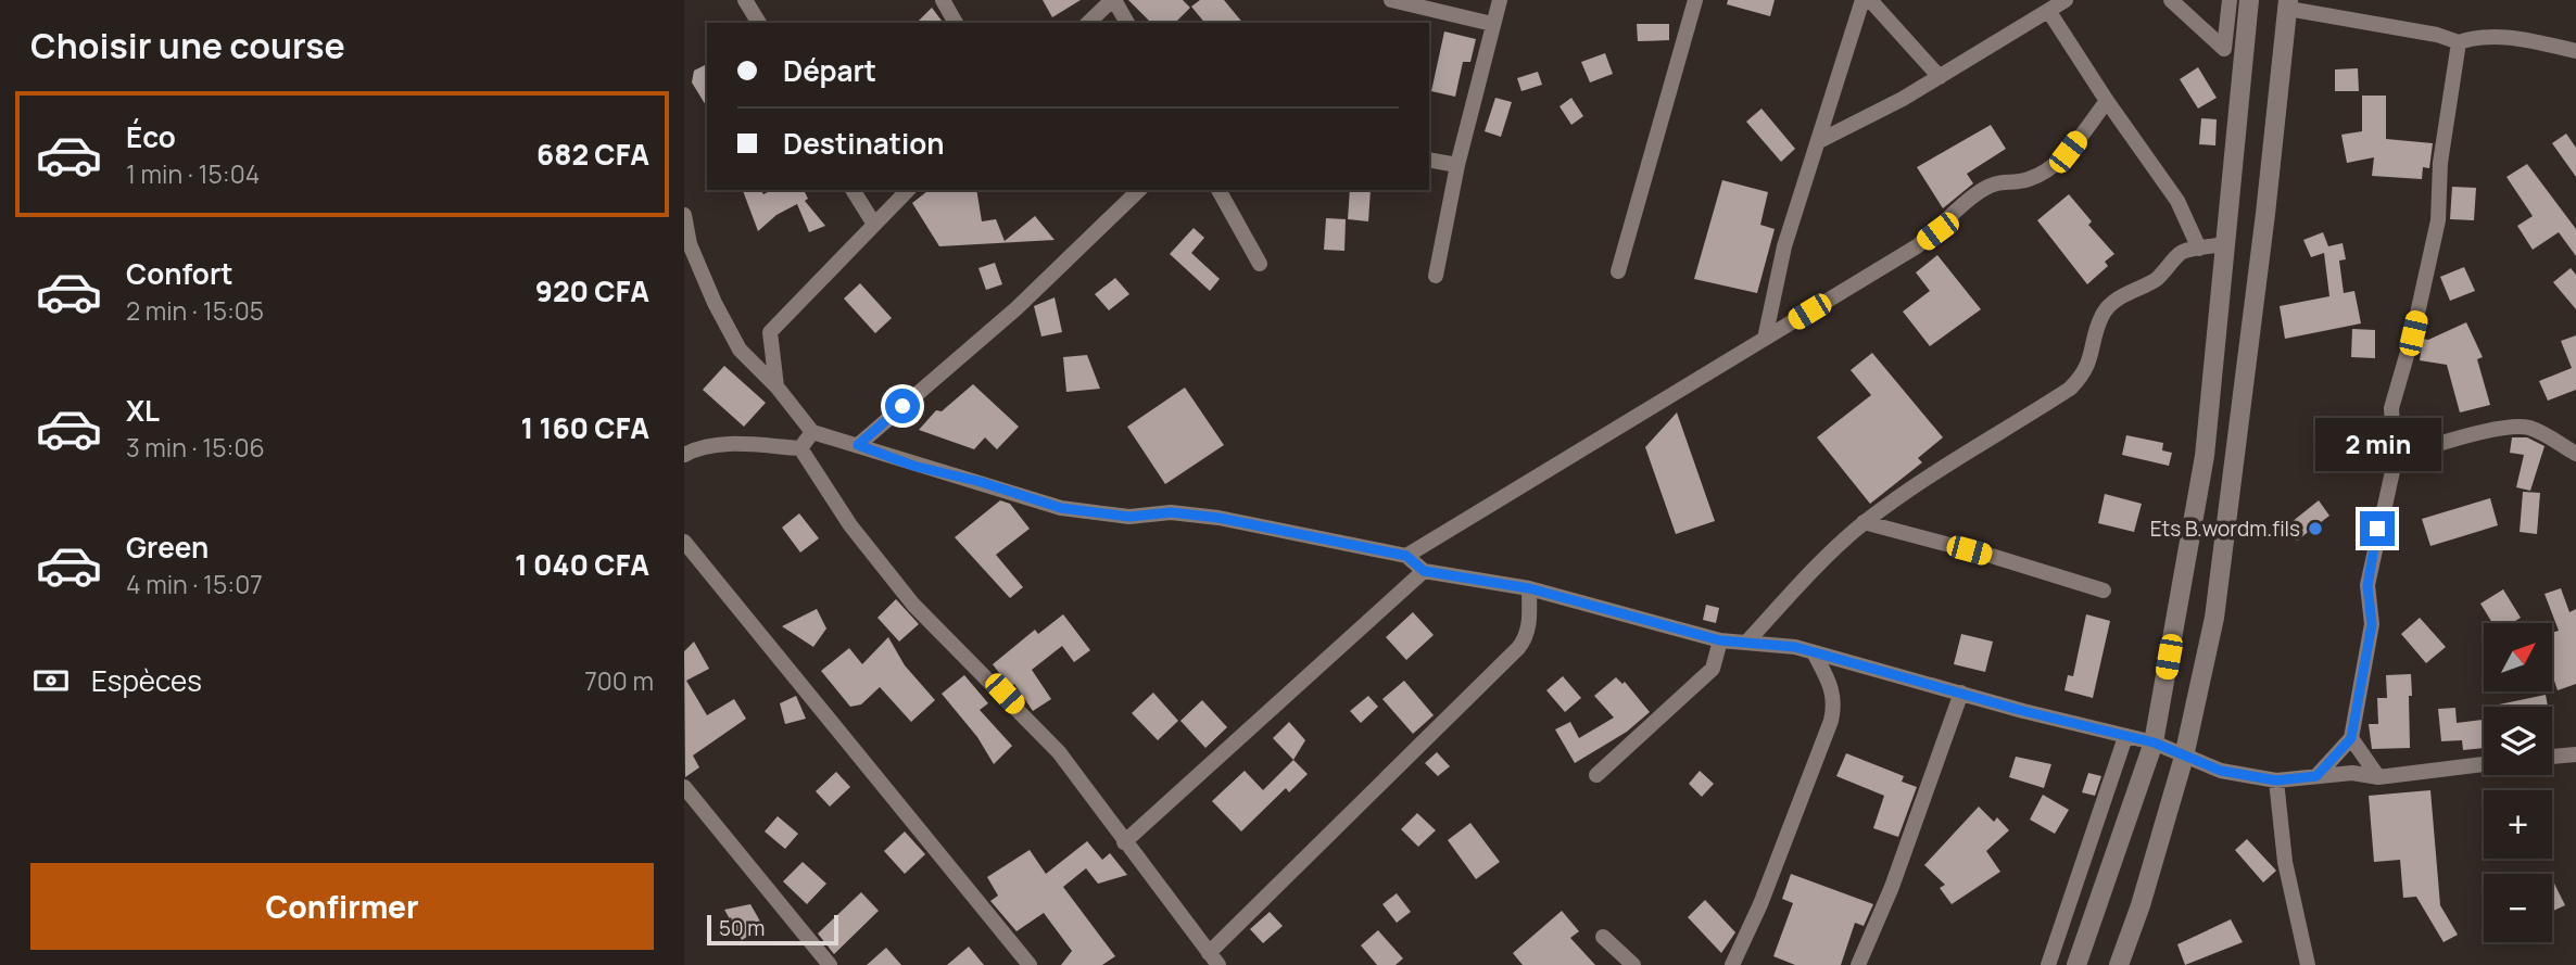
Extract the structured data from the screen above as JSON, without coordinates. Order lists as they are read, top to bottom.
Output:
{
  "places": ["Ets B.wordm.fils"],
  "scale_bar": "50 m",
  "north": "top right",
  "page": {
    "heading": "Choisir une course",
    "banner": ["Départ", "Destination"],
    "list": [
      {
        "name": "Éco",
        "note": "1 min · 15:04",
        "value": "682 CFA"
      },
      {
        "name": "Confort",
        "note": "2 min · 15:05",
        "value": "920 CFA"
      },
      {
        "name": "XL",
        "note": "3 min · 15:06",
        "value": "1 160 CFA"
      },
      {
        "name": "Green",
        "note": "4 min · 15:07",
        "value": "1 040 CFA"
      }
    ],
    "bubble": "2 min",
    "map_buttons": ["+", "−"],
    "pay": ["Espèces", "700 m"],
    "buttons": "Confirmer",
    "scale": "50 m"
  }
}
